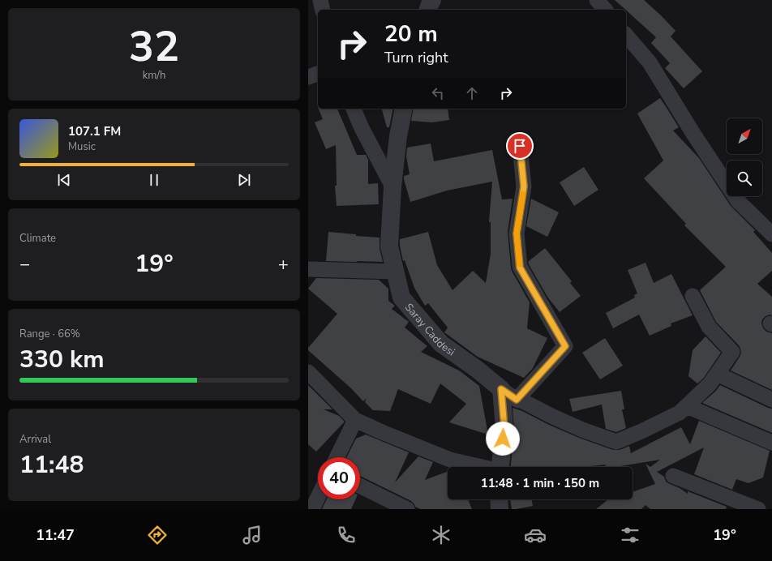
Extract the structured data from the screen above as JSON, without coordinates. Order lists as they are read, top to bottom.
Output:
{
  "streets": {
    "street": ["Saray Caddesi"]
  },
  "north": "top right",
  "page": {
    "tile": [
      ["32", "km/h"],
      "Climate",
      ["Range · 66%", "330 km"],
      ["Arrival", "11:48"]
    ],
    "turn": ["20 m", "Turn right"],
    "song": ["107.1 FM", "Music"],
    "heat": ["−", "19°", "+"],
    "limit": "40",
    "trip": "11:48 · 1 min · 150 m",
    "tabs": ["11:47", "19°"]
  }
}
